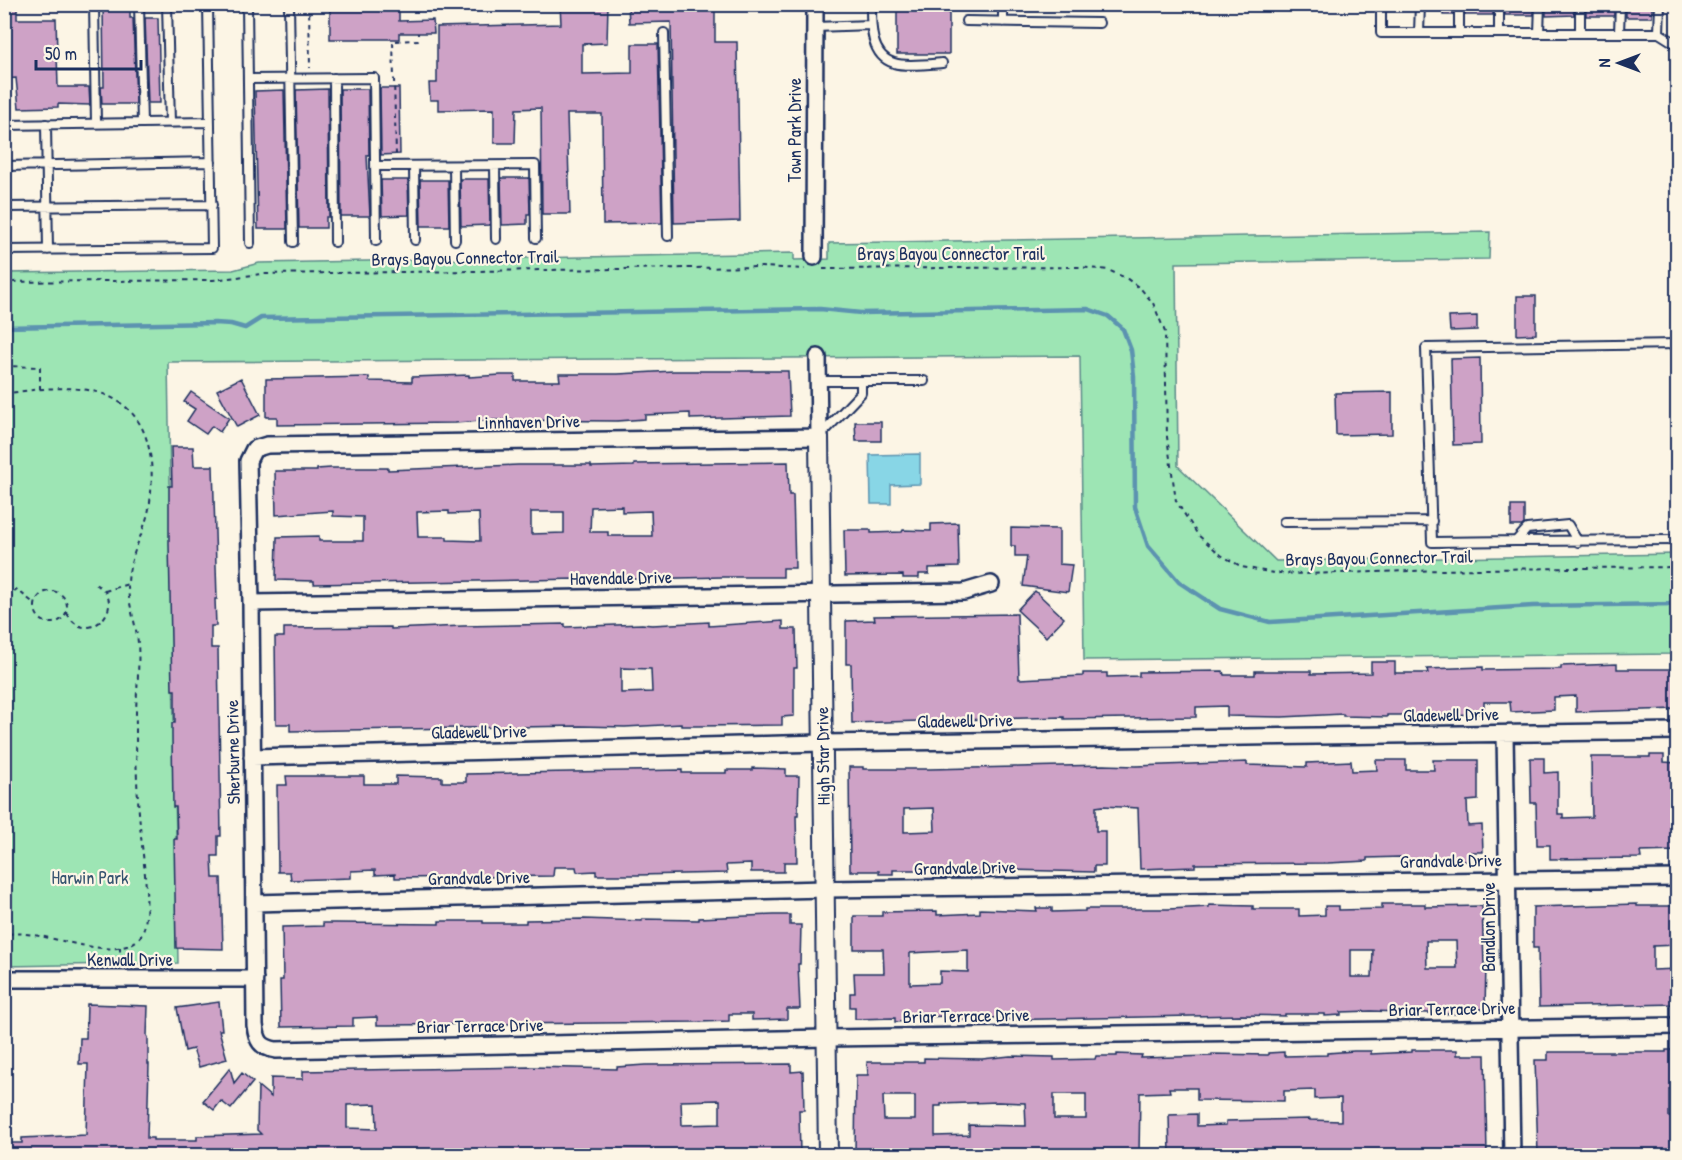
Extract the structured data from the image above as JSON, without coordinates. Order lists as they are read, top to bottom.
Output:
{
  "streets": {
    "street": [
      "Town Park Drive",
      "Linnhaven Drive",
      "Havendale Drive",
      "Gladewell Drive",
      "Sherburne Drive",
      "High Star Drive",
      "Grandvale Drive",
      "Bandlon Drive",
      "Kenwall Drive",
      "Briar Terrace Drive"
    ],
    "path": ["Brays Bayou Connector Trail"]
  },
  "crossings": [
    ["Town Park Drive", "Brays Bayou Connector Trail"],
    ["Linnhaven Drive", "Sherburne Drive"],
    ["Linnhaven Drive", "High Star Drive"],
    ["Havendale Drive", "Sherburne Drive"],
    ["Havendale Drive", "High Star Drive"],
    ["Gladewell Drive", "Sherburne Drive"],
    ["Gladewell Drive", "High Star Drive"],
    ["Gladewell Drive", "Bandlon Drive"],
    ["Sherburne Drive", "Grandvale Drive"],
    ["Sherburne Drive", "Kenwall Drive"],
    ["Sherburne Drive", "Briar Terrace Drive"],
    ["High Star Drive", "Grandvale Drive"],
    ["High Star Drive", "Briar Terrace Drive"],
    ["Grandvale Drive", "Bandlon Drive"],
    ["Bandlon Drive", "Briar Terrace Drive"]
  ],
  "parks": ["Harwin Park"],
  "scale_bar": "50 m",
  "north": "left"
}
